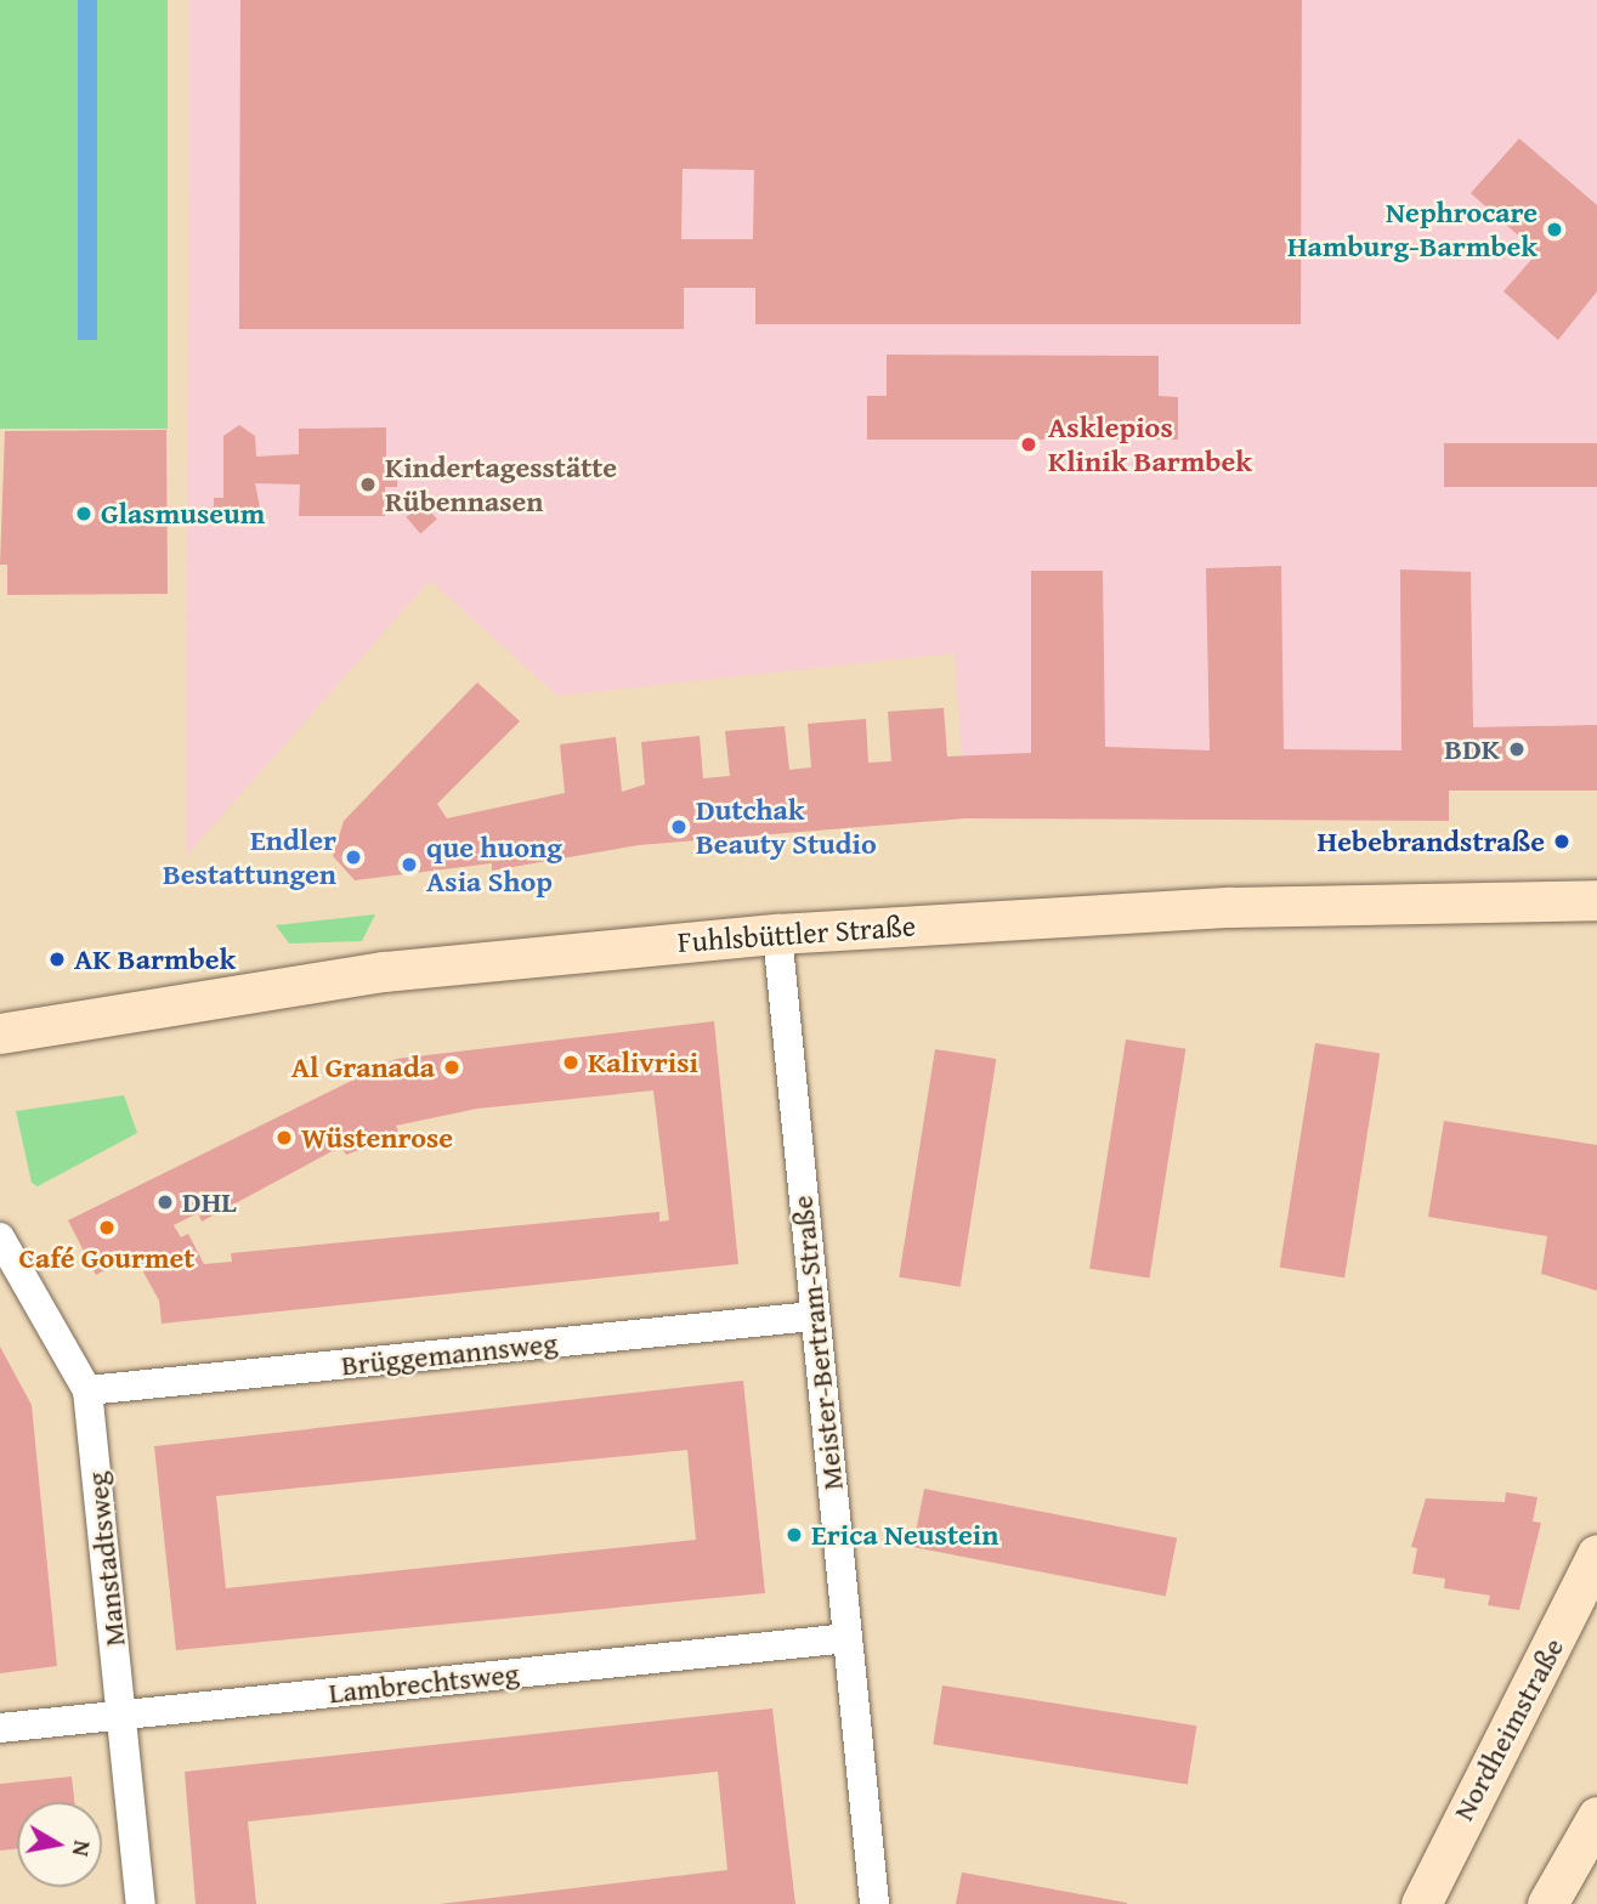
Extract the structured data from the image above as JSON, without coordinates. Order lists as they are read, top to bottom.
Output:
{
  "streets": {
    "main road": ["Fuhlsbüttler Straße", "Nordheimstraße"],
    "street": [
      "Meister-Bertram-Straße",
      "Brüggemannsweg",
      "Manstadtsweg",
      "Lambrechtsweg"
    ]
  },
  "crossings": [
    ["Fuhlsbüttler Straße", "Meister-Bertram-Straße"],
    ["Meister-Bertram-Straße", "Brüggemannsweg"],
    ["Meister-Bertram-Straße", "Lambrechtsweg"],
    ["Brüggemannsweg", "Manstadtsweg"],
    ["Manstadtsweg", "Lambrechtsweg"]
  ],
  "places": [
    "Nephrocare Hamburg-Barmbek",
    "Asklepios Klinik Barmbek",
    "Kindertagesstätte Rübennasen",
    "Glasmuseum",
    "BDK",
    "Dutchak Beauty Studio",
    "Hebebrandstraße",
    "Endler Bestattungen",
    "que huong Asia Shop",
    "AK Barmbek",
    "Kalivrisi",
    "Al Granada",
    "Wüstenrose",
    "DHL",
    "Café Gourmet",
    "Erica Neustein"
  ],
  "north": "right"
}
